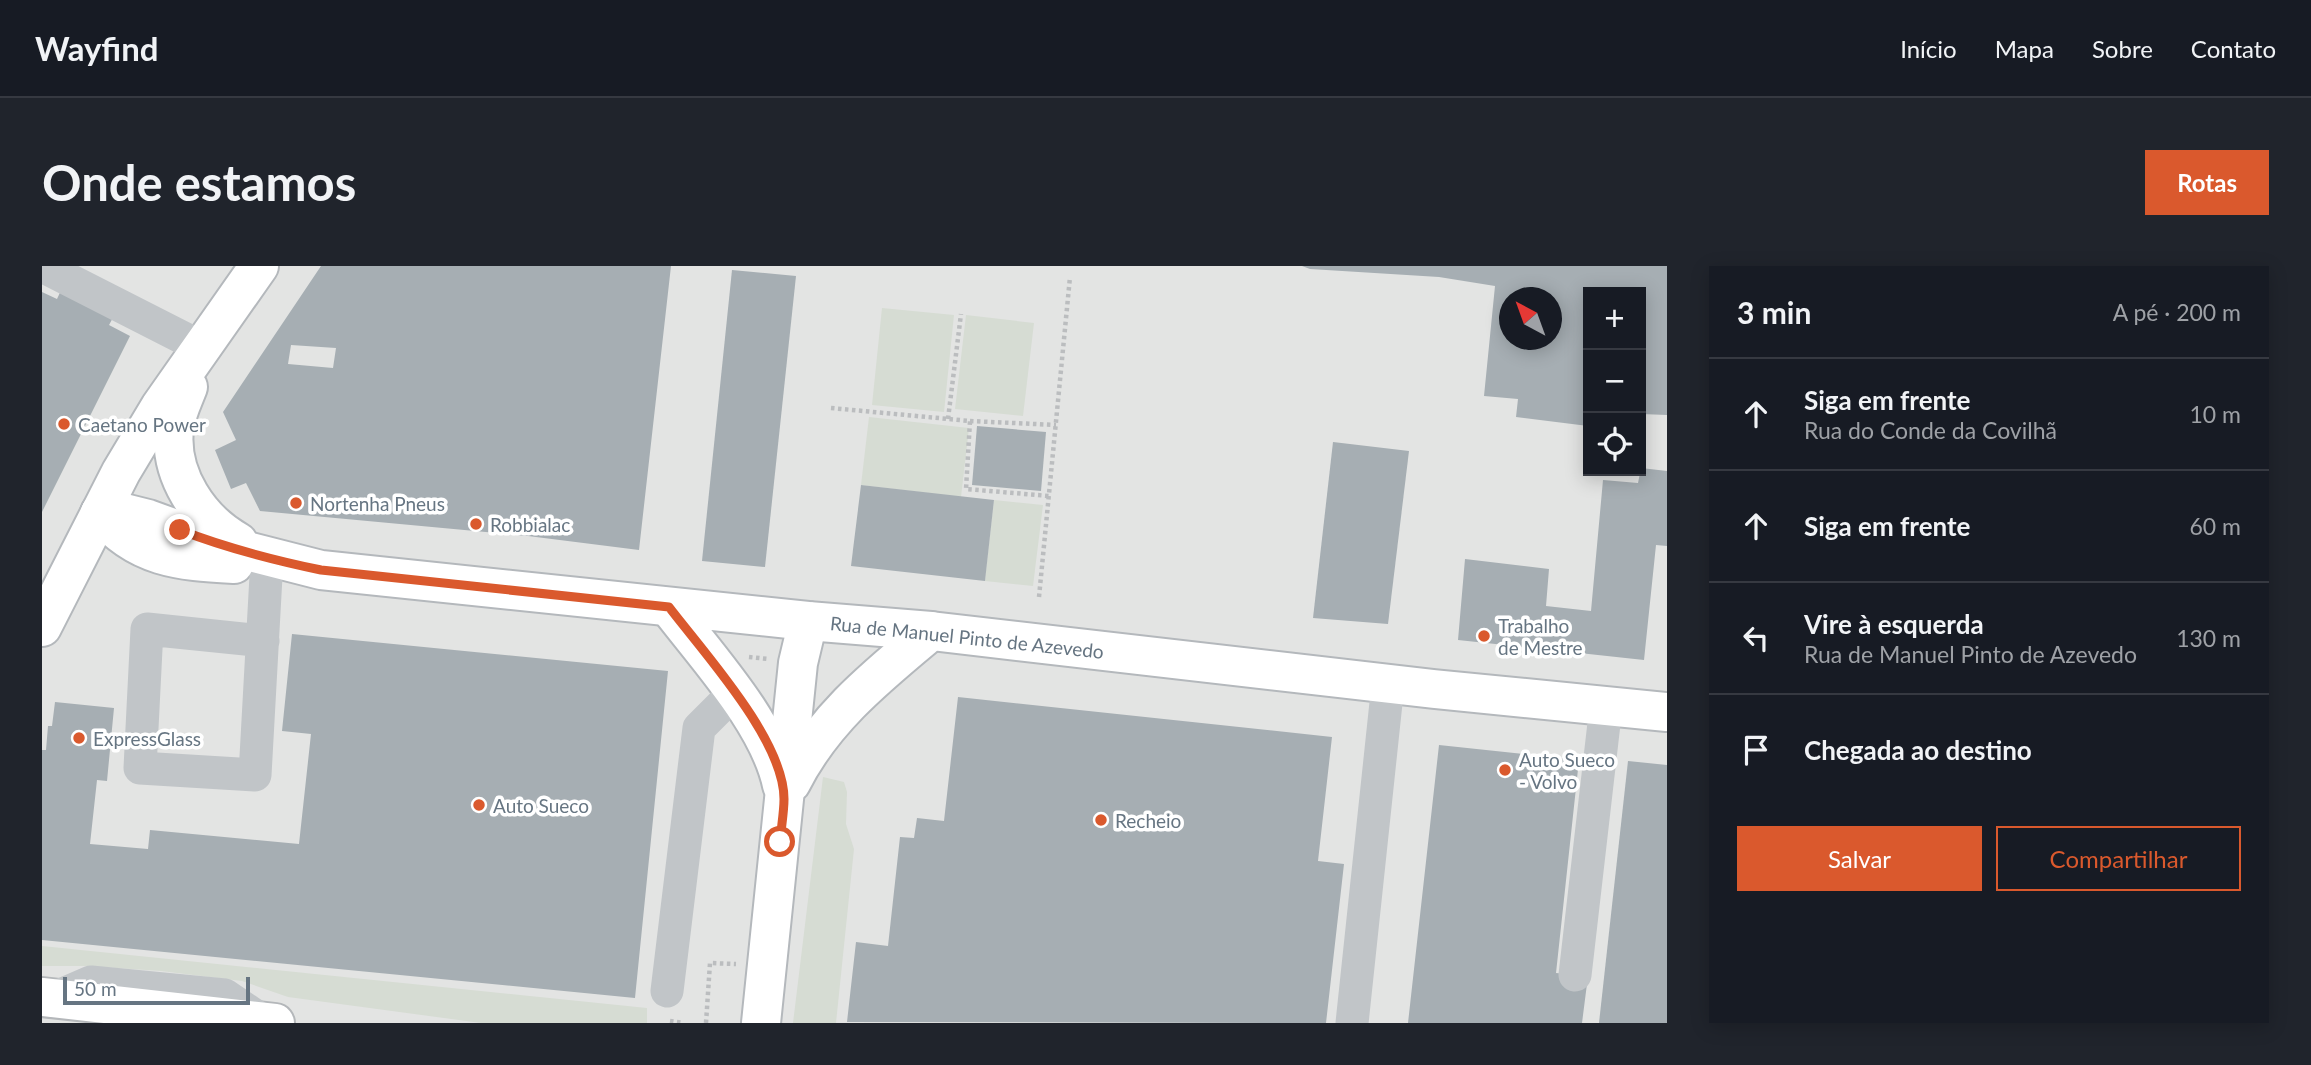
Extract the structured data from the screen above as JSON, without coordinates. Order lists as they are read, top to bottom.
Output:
{
  "streets": {
    "main road": ["Rua de Manuel Pinto de Azevedo"]
  },
  "places": [
    "Caetano Power",
    "Nortenha Pneus",
    "Robbialac",
    "Trabalho de Mestre",
    "ExpressGlass",
    "Auto Sueco - Volvo",
    "Auto Sueco",
    "Recheio"
  ],
  "scale_bar": "50 m",
  "north": "top left",
  "page": {
    "header": "Wayfind",
    "nav": [
      "Início",
      "Mapa",
      "Sobre",
      "Contato"
    ],
    "buttons": [
      "Rotas",
      ["Salvar", "Compartilhar"]
    ],
    "title": "Onde estamos",
    "heading": ["3 min", "A pé · 200 m"],
    "map_buttons": ["+", "−"],
    "list": [
      ["Siga em frente", "Rua do Conde da Covilhã", "10 m"],
      ["Siga em frente", "60 m"],
      ["Vire à esquerda", "Rua de Manuel Pinto de Azevedo", "130 m"],
      "Chegada ao destino"
    ],
    "scale": "50 m"
  }
}
